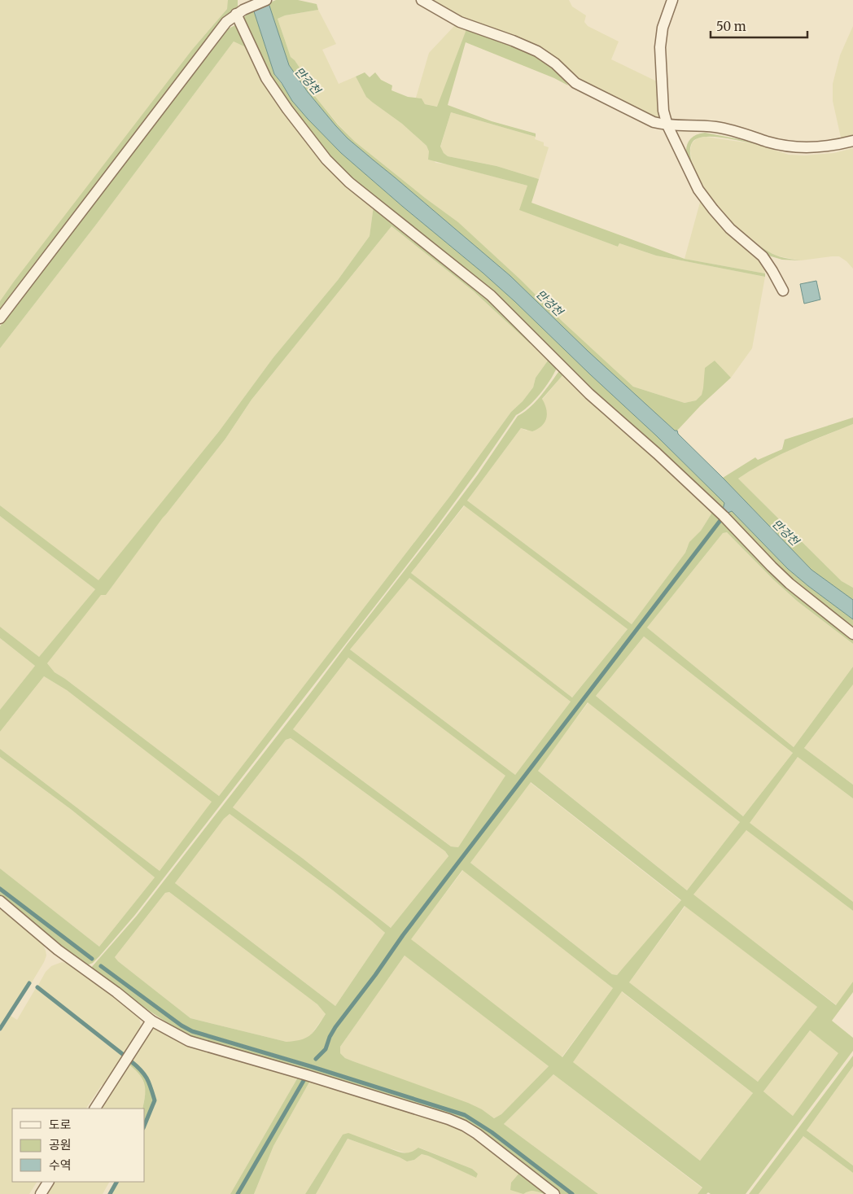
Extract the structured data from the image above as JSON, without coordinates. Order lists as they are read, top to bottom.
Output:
{
  "water": ["만겅천"],
  "legend": ["도로", "공원", "수역"],
  "scale_bar": "50 m"
}
